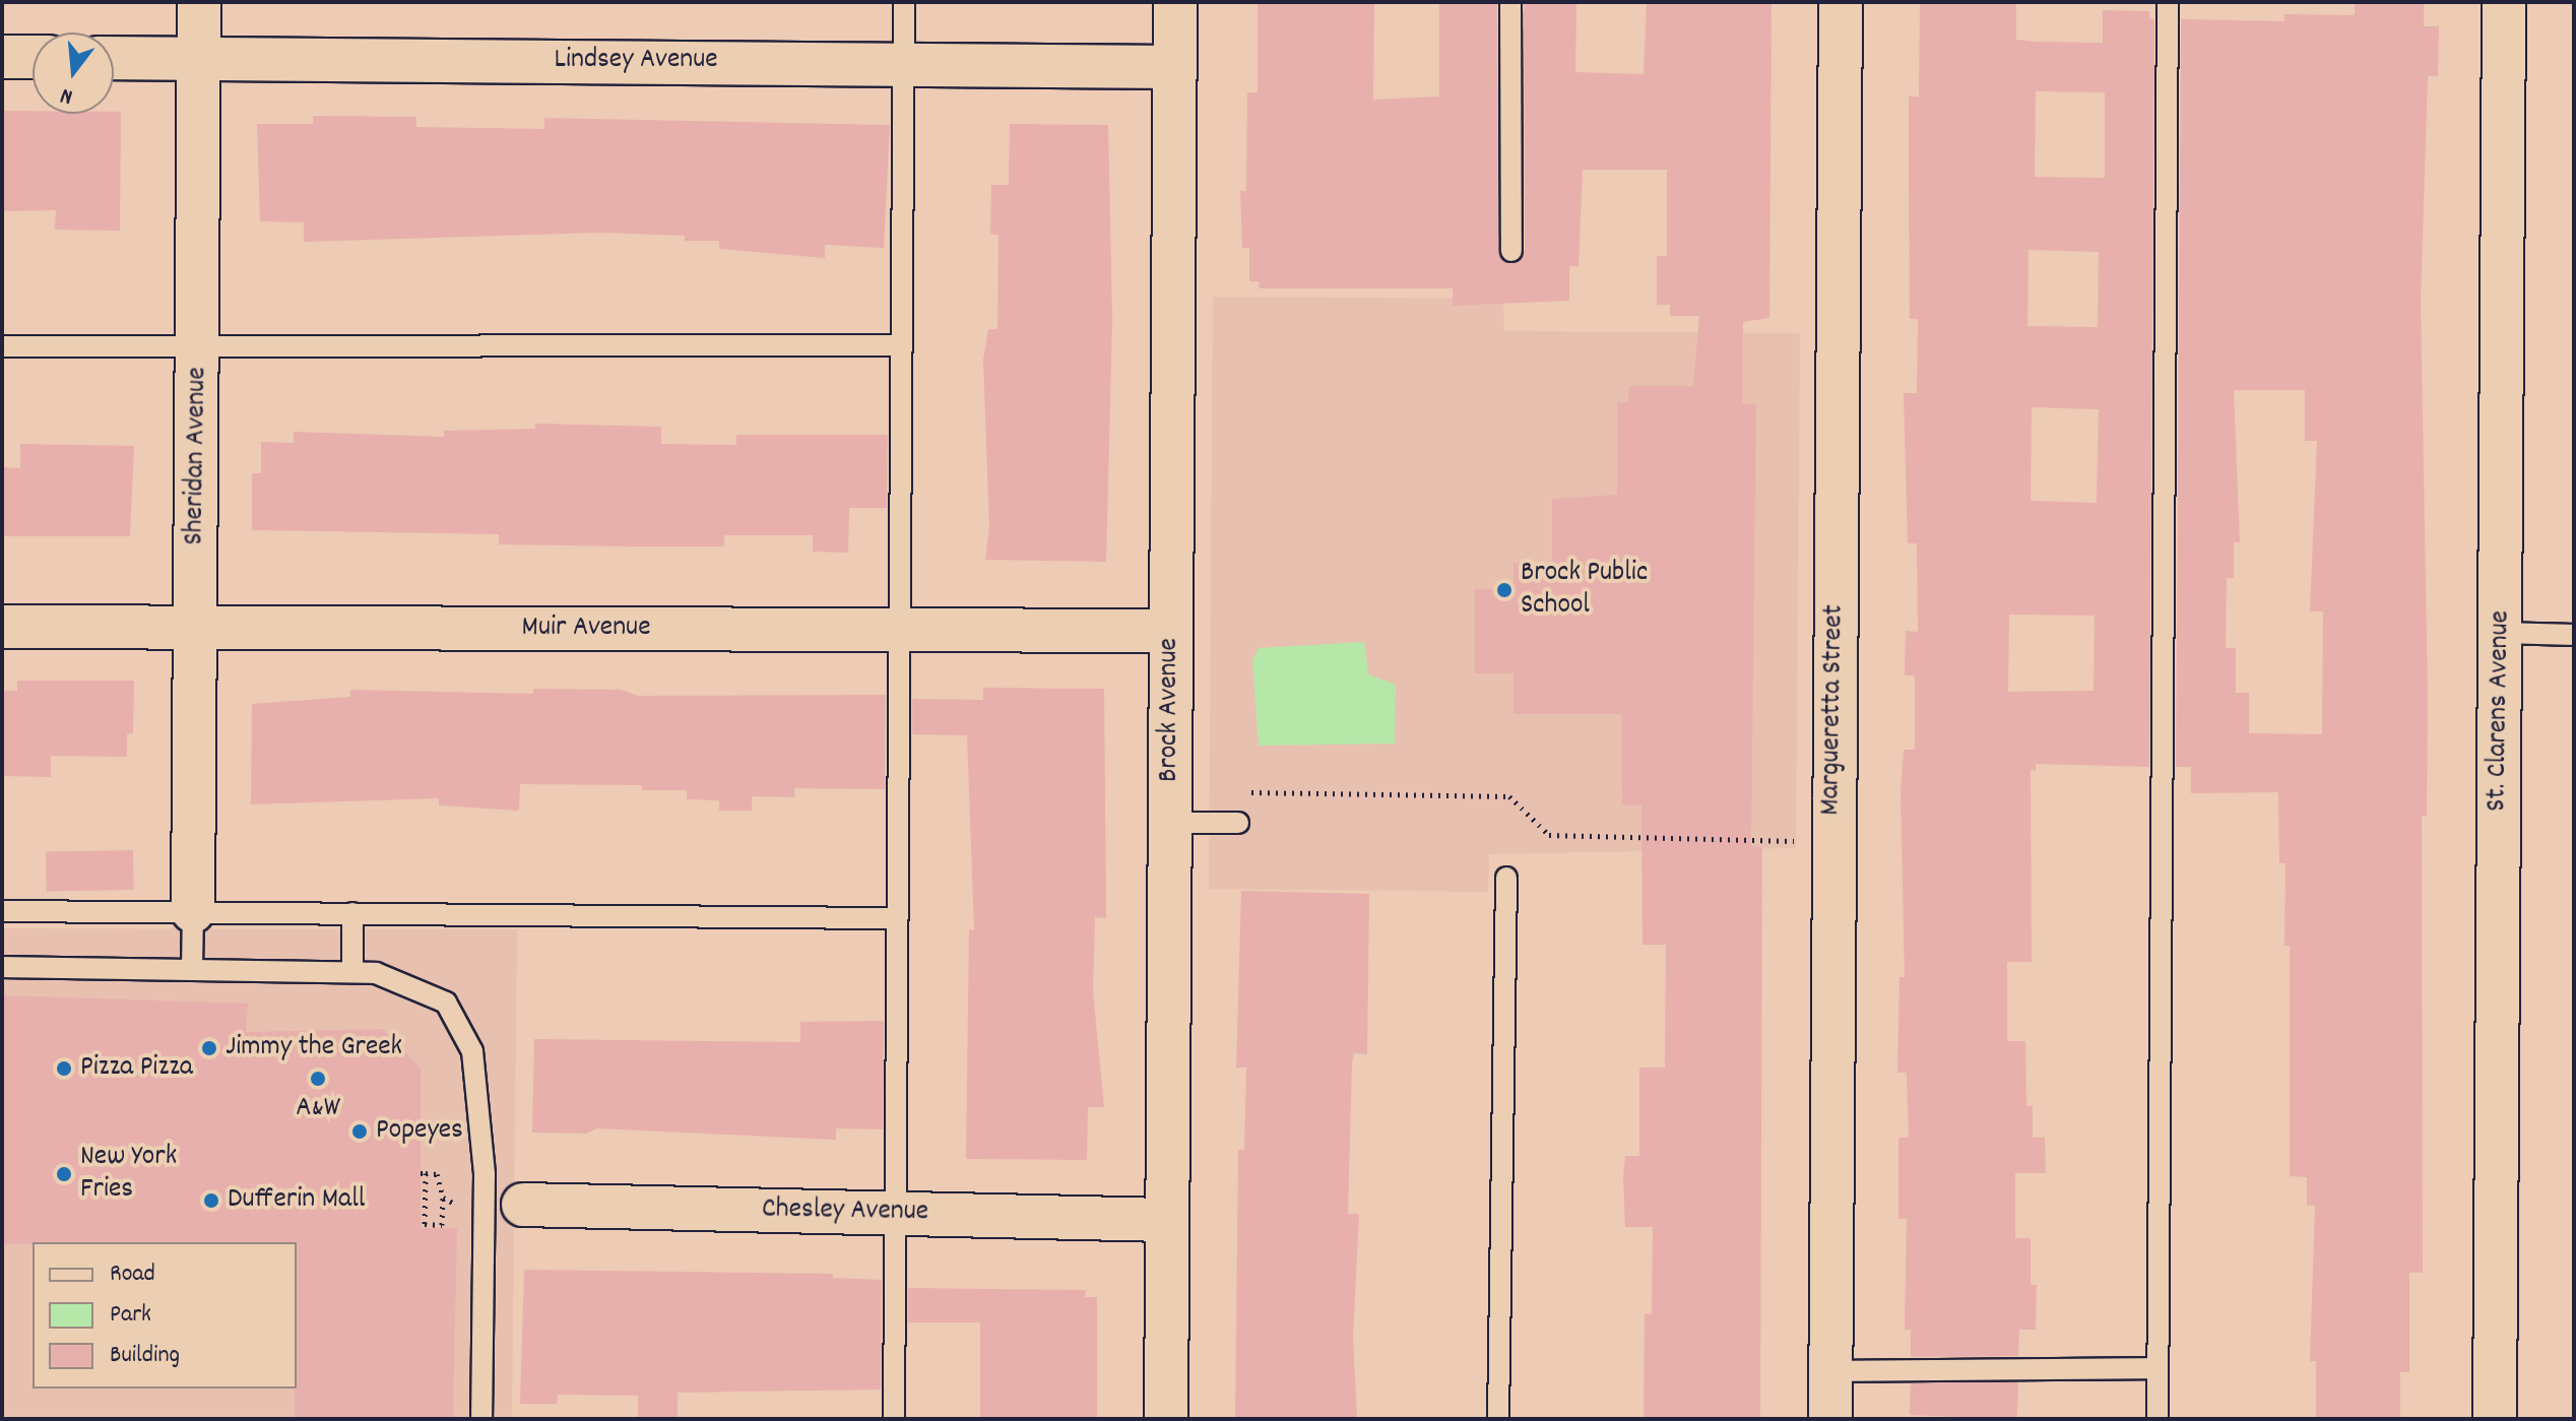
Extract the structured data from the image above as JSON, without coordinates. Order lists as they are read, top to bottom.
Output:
{
  "streets": {
    "street": [
      "Lindsey Avenue",
      "Sheridan Avenue",
      "Muir Avenue",
      "Brock Avenue",
      "Margueretta Street",
      "St. Clarens Avenue",
      "Chesley Avenue"
    ]
  },
  "crossings": [
    ["Lindsey Avenue", "Sheridan Avenue"],
    ["Lindsey Avenue", "Brock Avenue"],
    ["Sheridan Avenue", "Muir Avenue"],
    ["Muir Avenue", "Brock Avenue"],
    ["Brock Avenue", "Chesley Avenue"]
  ],
  "places": [
    "Brock Public School",
    "Jimmy the Greek",
    "Pizza Pizza",
    "A&W",
    "Popeyes",
    "New York Fries",
    "Dufferin Mall"
  ],
  "legend": ["Road", "Park", "Building"],
  "north": "bottom"
}
